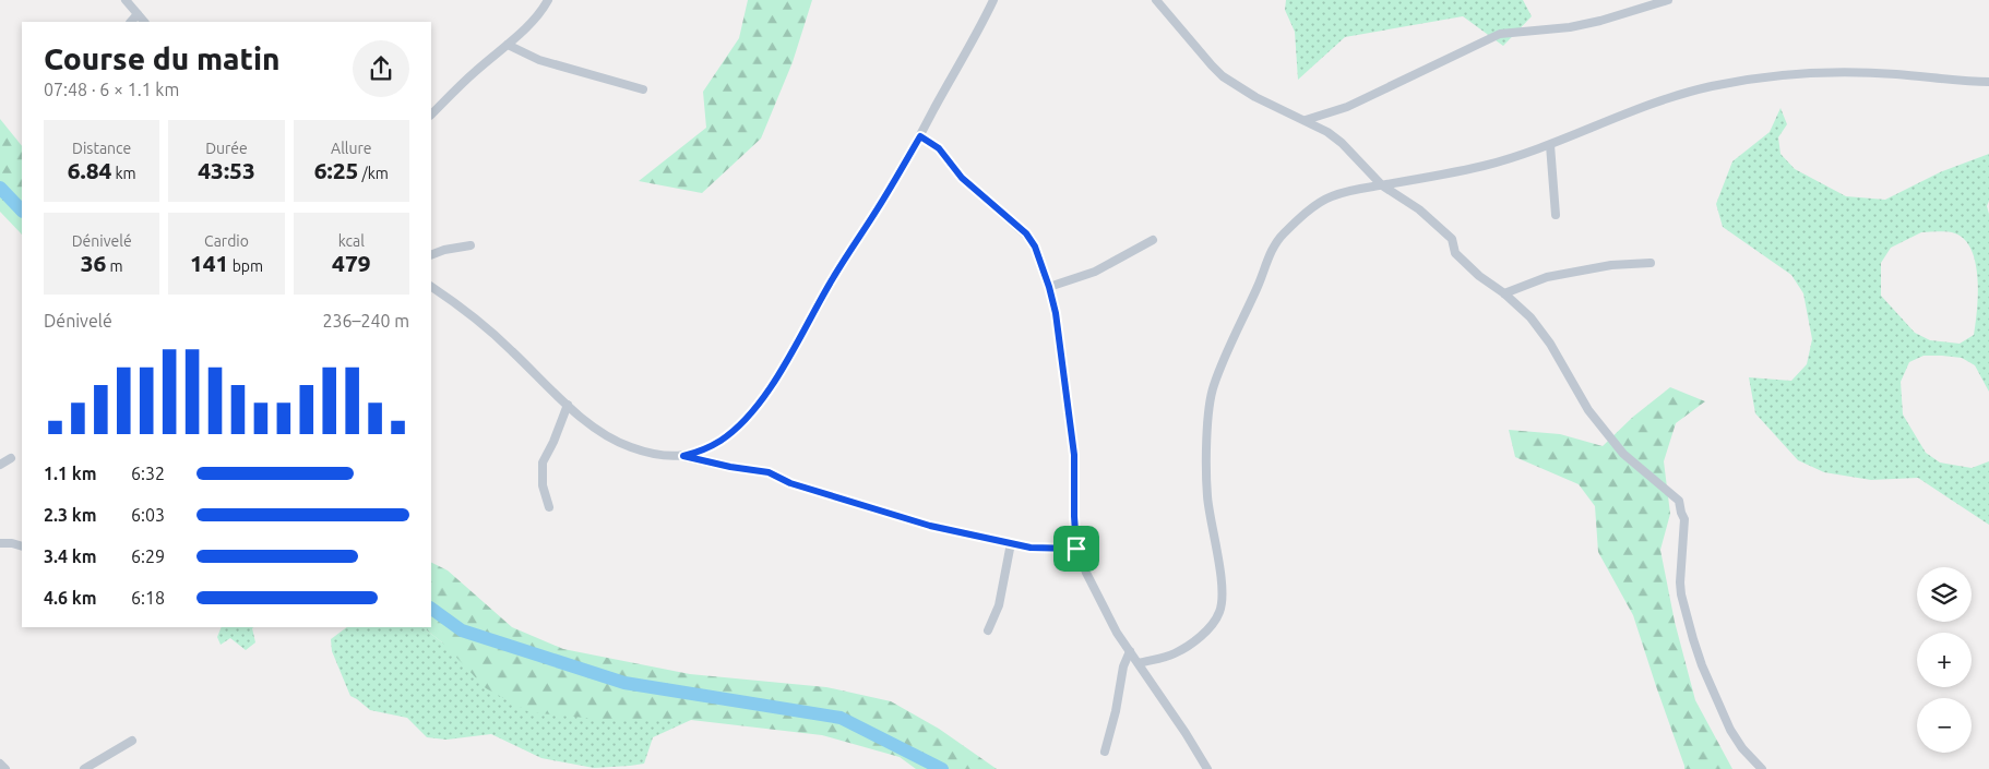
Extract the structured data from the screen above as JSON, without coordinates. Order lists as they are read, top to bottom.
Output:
{
  "page": {
    "heading": ["Course du matin", "07:48 · 6 × 1.1 km"],
    "stats": [
      ["Distance", "6.84 km"],
      ["Durée", "43:53"],
      ["Allure", "6:25 /km"],
      ["Dénivelé", "36 m"],
      ["Cardio", "141 bpm"],
      ["kcal", "479"]
    ],
    "chart": ["Dénivelé", "236–240 m"],
    "list": [
      {
        "name": "1.1 km",
        "note": "6:32"
      },
      {
        "name": "2.3 km",
        "note": "6:03"
      },
      {
        "name": "3.4 km",
        "note": "6:29"
      },
      {
        "name": "4.6 km",
        "note": "6:18"
      }
    ],
    "map_buttons": ["+", "−"]
  }
}
